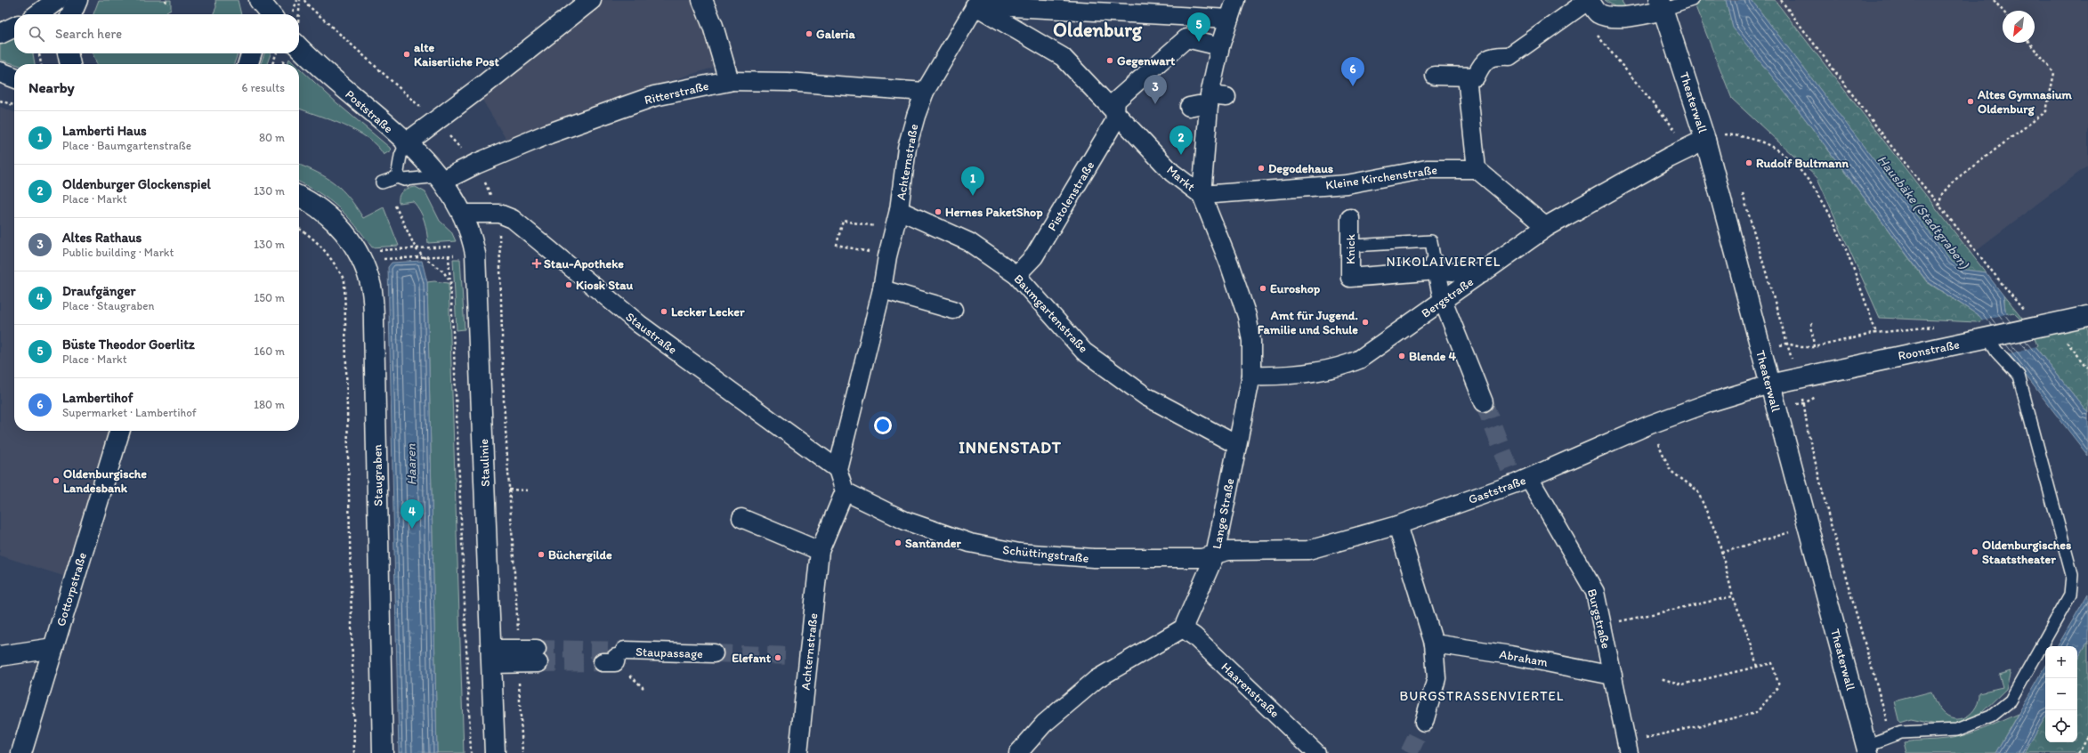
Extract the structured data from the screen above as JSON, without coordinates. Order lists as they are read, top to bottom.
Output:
{
  "streets": {
    "street": [
      "Ritterstraße",
      "Theaterwall",
      "Poststraße",
      "Achternstraße",
      "Kleine Kirchenstraße",
      "Markt",
      "Pistolenstraße",
      "Knick",
      "Bergstraße",
      "Baumgartenstraße",
      "Staustraße",
      "Roonstraße",
      "Staulinie",
      "Staugraben",
      "Gaststraße",
      "Lange Straße",
      "Schüttingstraße",
      "Gottorpstraße",
      "Burgstraße",
      "Staupassage",
      "Abraham",
      "Haarenstraße"
    ]
  },
  "crossings": [
    ["Ritterstraße", "Poststraße"],
    ["Ritterstraße", "Achternstraße"],
    ["Ritterstraße", "Staulinie"],
    ["Theaterwall", "Bergstraße"],
    ["Theaterwall", "Roonstraße"],
    ["Theaterwall", "Gaststraße"],
    ["Poststraße", "Staulinie"],
    ["Achternstraße", "Markt"],
    ["Achternstraße", "Baumgartenstraße"],
    ["Achternstraße", "Staustraße"],
    ["Achternstraße", "Schüttingstraße"],
    ["Kleine Kirchenstraße", "Markt"],
    ["Kleine Kirchenstraße", "Lange Straße"],
    ["Markt", "Pistolenstraße"],
    ["Markt", "Lange Straße"],
    ["Pistolenstraße", "Baumgartenstraße"],
    ["Knick", "Bergstraße"],
    ["Bergstraße", "Lange Straße"],
    ["Baumgartenstraße", "Lange Straße"],
    ["Staustraße", "Staulinie"],
    ["Roonstraße", "Gaststraße"],
    ["Gaststraße", "Lange Straße"],
    ["Gaststraße", "Schüttingstraße"],
    ["Gaststraße", "Burgstraße"],
    ["Lange Straße", "Schüttingstraße"],
    ["Lange Straße", "Haarenstraße"],
    ["Burgstraße", "Abraham"]
  ],
  "districts": [
    "Oldenburg",
    "NIKOLAIVIERTEL",
    "INNENSTADT",
    "BURGSTRASSENVIERTEL"
  ],
  "water": ["Hausbäke (Stadtgraben)", "Haaren"],
  "places": {
    "other": [
      "Galeria",
      "alte Kaiserliche Post",
      "Gegenwart",
      "Altes Gymnasium Oldenburg",
      "Rudolf Bultmann",
      "Degodehaus",
      "Hernes PaketShop",
      "Kiosk Stau",
      "Euroshop",
      "Lecker Lecker",
      "Amt für Jugend. Familie und Schule",
      "Blende 4",
      "Oldenburgische Landesbank",
      "Santander",
      "Oldenburgisches Staatstheater",
      "Büchergilde",
      "Elefant"
    ],
    "health": ["Stau-Apotheke"]
  },
  "north": "bottom left",
  "page": {
    "pins": [
      "5",
      "6",
      "3",
      "2",
      "1",
      "4"
    ],
    "search": "Search here",
    "heading": ["Nearby", "6 results"],
    "list": [
      {
        "mark": "1",
        "name": "Lamberti Haus",
        "note": "Place · Baumgartenstraße",
        "value": "80 m"
      },
      {
        "mark": "2",
        "name": "Oldenburger Glockenspiel",
        "note": "Place · Markt",
        "value": "130 m"
      },
      {
        "mark": "3",
        "name": "Altes Rathaus",
        "note": "Public building · Markt",
        "value": "130 m"
      },
      {
        "mark": "4",
        "name": "Draufgänger",
        "note": "Place · Staugraben",
        "value": "150 m"
      },
      {
        "mark": "5",
        "name": "Büste Theodor Goerlitz",
        "note": "Place · Markt",
        "value": "160 m"
      },
      {
        "mark": "6",
        "name": "Lambertihof",
        "note": "Supermarket · Lambertihof",
        "value": "180 m"
      }
    ],
    "map_buttons": ["+", "−"]
  }
}
